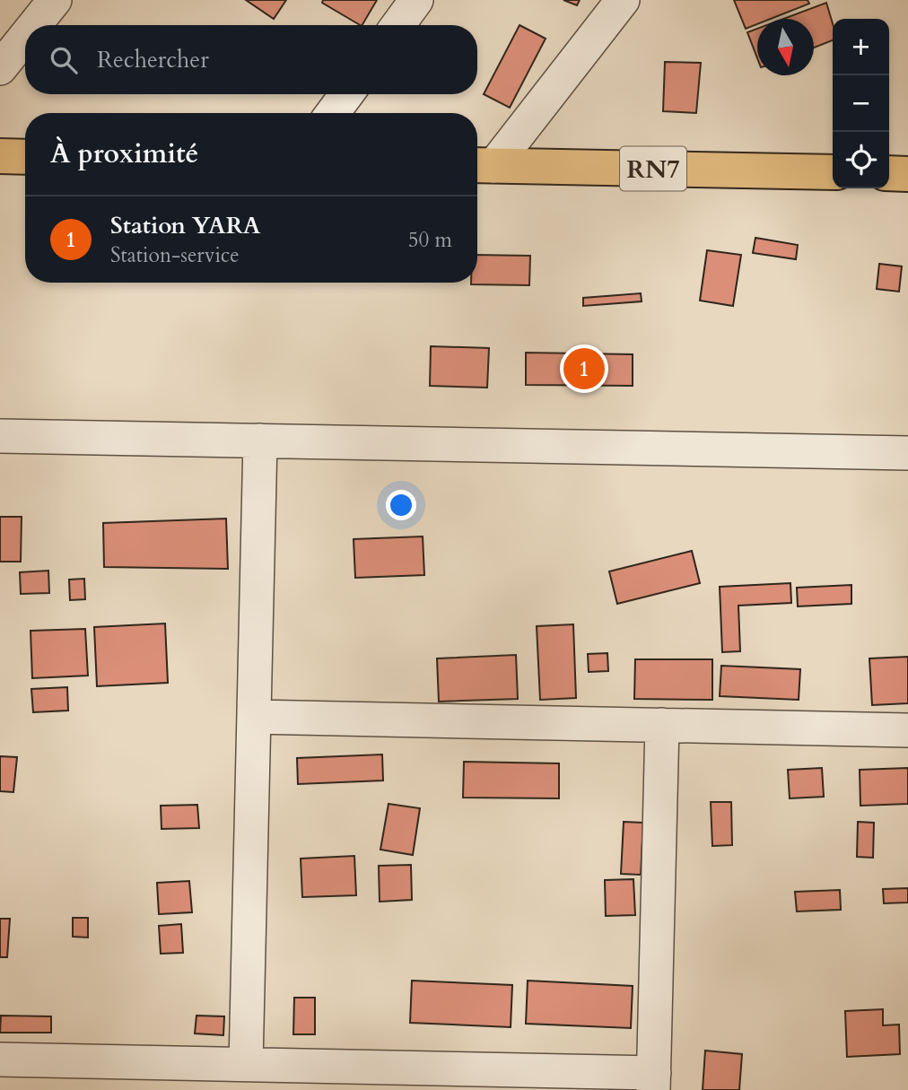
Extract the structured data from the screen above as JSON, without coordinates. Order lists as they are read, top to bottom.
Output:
{
  "streets": {
    "highway": ["RN7"]
  },
  "north": "bottom",
  "page": {
    "map_buttons": ["+", "−"],
    "search": "Rechercher",
    "heading": "À proximité",
    "list": [
      {
        "mark": "1",
        "name": "Station YARA",
        "note": "Station-service",
        "value": "50 m"
      }
    ],
    "pins": "1"
  }
}
